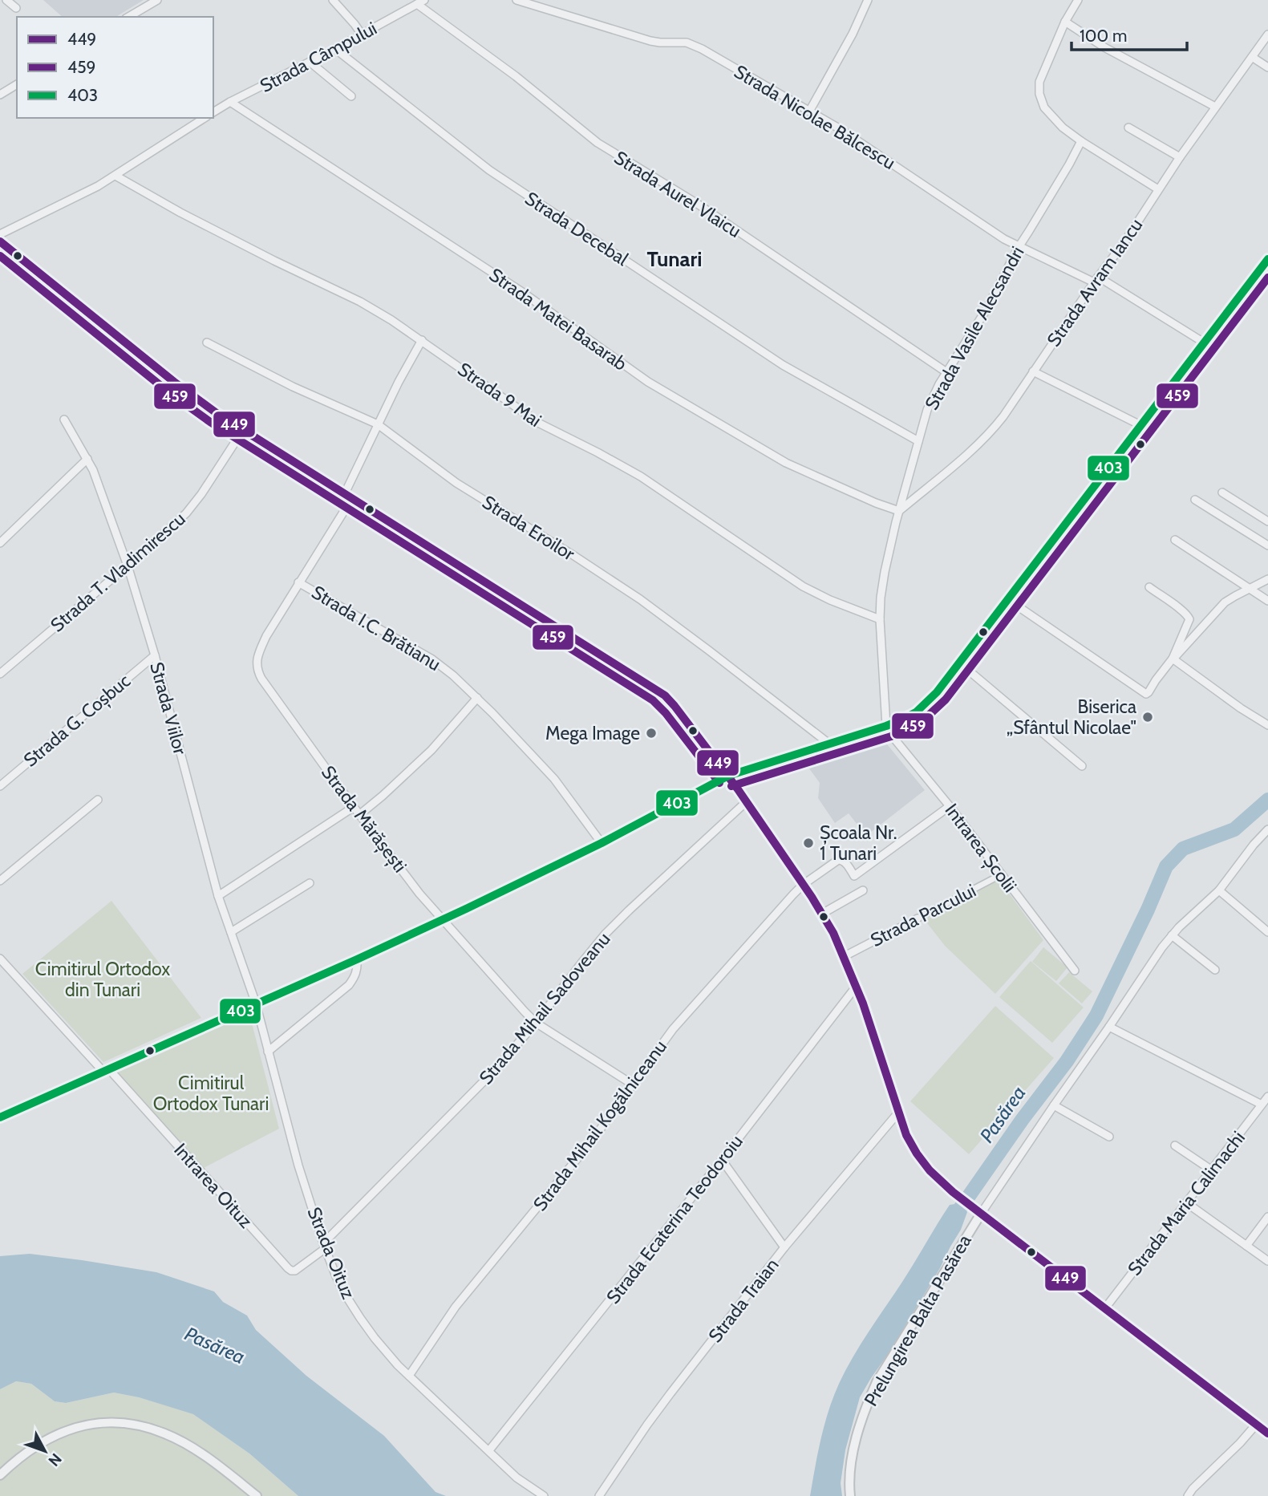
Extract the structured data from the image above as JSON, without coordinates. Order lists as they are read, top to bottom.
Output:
{
  "streets": {
    "street": [
      "Strada Câmpului",
      "Strada Nicolae Bălcescu",
      "Strada Aurel Vlaicu",
      "Strada Decebal",
      "Strada Avram Iancu",
      "Strada Matei Basarab",
      "Strada Vasile Alecsandri",
      "Strada 9 Mai",
      "Strada Eroilor",
      "Strada T. Vladimirescu",
      "Strada I.C. Brătianu",
      "Strada Viilor",
      "Strada G. Coșbuc",
      "Strada Mărășești",
      "Intrarea Școlii",
      "Strada Parcului",
      "Strada Mihail Sadoveanu",
      "Strada Mihail Kogălniceanu",
      "Intrarea Oituz",
      "Strada Maria Calimachi",
      "Strada Ecaterina Teodoroiu",
      "Strada Oituz",
      "Strada Traian",
      "Prelungirea Balta Pasărea"
    ]
  },
  "crossings": [
    ["Strada Câmpului", "Strada Aurel Vlaicu"],
    ["Strada Câmpului", "Strada Decebal"],
    ["Strada Câmpului", "Strada Matei Basarab"],
    ["Strada Nicolae Bălcescu", "Strada Avram Iancu"],
    ["Strada Nicolae Bălcescu", "Strada Vasile Alecsandri"],
    ["Strada Aurel Vlaicu", "Strada Vasile Alecsandri"],
    ["Strada Decebal", "Strada Vasile Alecsandri"],
    ["Strada Avram Iancu", "Strada Matei Basarab"],
    ["Strada Avram Iancu", "Strada Vasile Alecsandri"],
    ["Strada Matei Basarab", "Strada Vasile Alecsandri"],
    ["Strada Vasile Alecsandri", "Strada 9 Mai"],
    ["Strada Vasile Alecsandri", "Intrarea Școlii"],
    ["Strada 9 Mai", "Strada Mărășești"],
    ["Strada Eroilor", "Strada Mărășești"],
    ["Strada T. Vladimirescu", "Strada Viilor"],
    ["Strada I.C. Brătianu", "Strada Mărășești"],
    ["Strada Viilor", "Strada G. Coșbuc"],
    ["Strada Viilor", "Strada Oituz"],
    ["Strada Mărășești", "Strada Mihail Sadoveanu"],
    ["Strada Mărășești", "Strada Mihail Kogălniceanu"],
    ["Intrarea Școlii", "Strada Parcului"],
    ["Intrarea Școlii", "Strada Mihail Kogălniceanu"],
    ["Strada Mihail Sadoveanu", "Intrarea Oituz"],
    ["Strada Mihail Sadoveanu", "Strada Oituz"],
    ["Strada Mihail Kogălniceanu", "Strada Oituz"],
    ["Intrarea Oituz", "Strada Oituz"],
    ["Strada Ecaterina Teodoroiu", "Strada Oituz"]
  ],
  "districts": ["Tunari"],
  "water": ["Pasărea"],
  "parks": ["Cimitirul Ortodox din Tunari", "Cimitirul Ortodox Tunari"],
  "places": ["Biserica „Sfântul Nicolae\"", "Mega Image", "Școala Nr. 1 Tunari"],
  "lines": ["transit line 449", "transit line 459", "transit line 403"],
  "legend": ["449", "459", "403"],
  "scale_bar": "100 m",
  "north": "bottom right"
}
